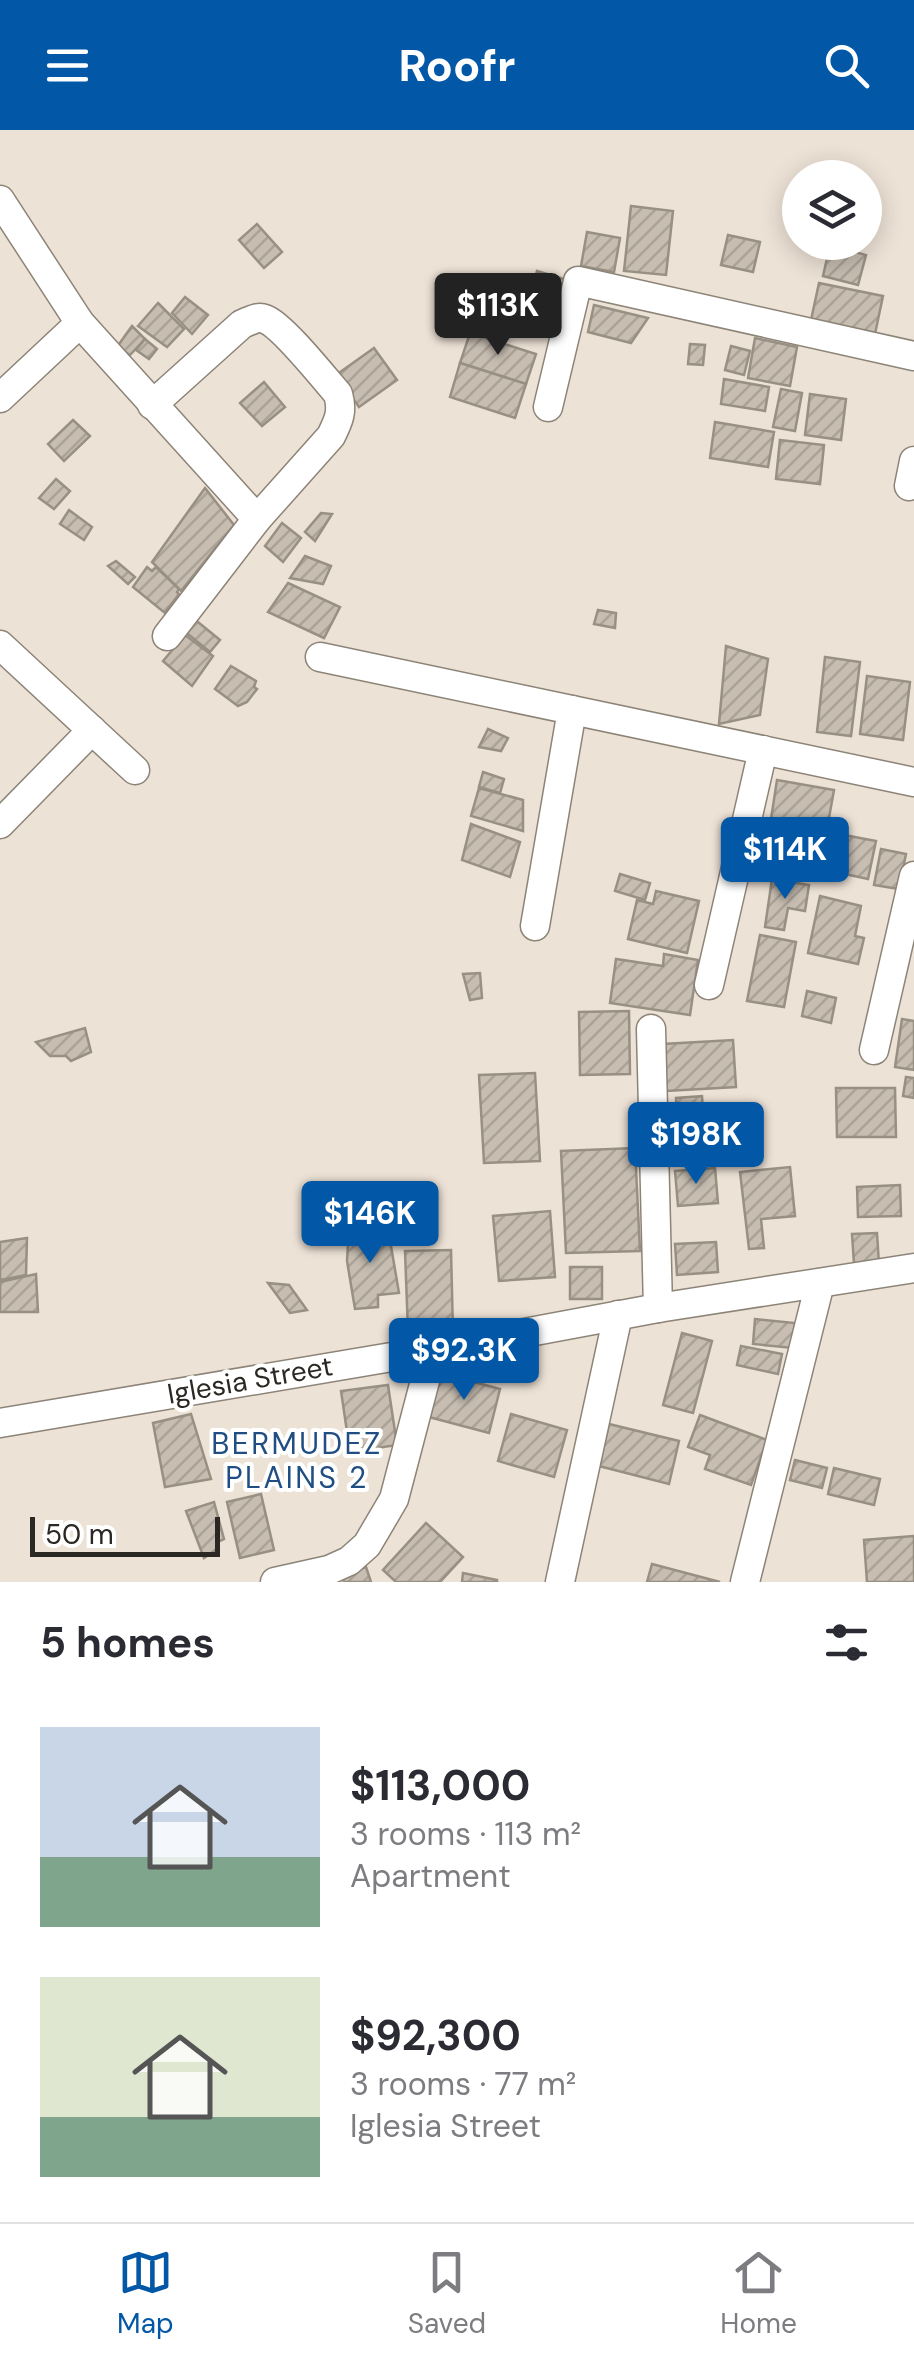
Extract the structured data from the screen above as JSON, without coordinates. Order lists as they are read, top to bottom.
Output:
{
  "streets": {
    "street": ["Iglesia Street"]
  },
  "districts": ["BERMUDEZ PLAINS 2"],
  "scale_bar": "50 m",
  "page": {
    "header": "Roofr",
    "price": [
      "$113K",
      "$114K",
      "$198K",
      "$146K",
      "$92.3K"
    ],
    "scale": "50 m",
    "heading": "5 homes",
    "list": [
      {
        "name": "$113,000",
        "note": "3 rooms · 113 m² · Apartment"
      },
      {
        "name": "$92,300",
        "note": "3 rooms · 77 m² · Iglesia Street"
      }
    ],
    "tabs": ["Map", "Saved", "Home"]
  }
}
